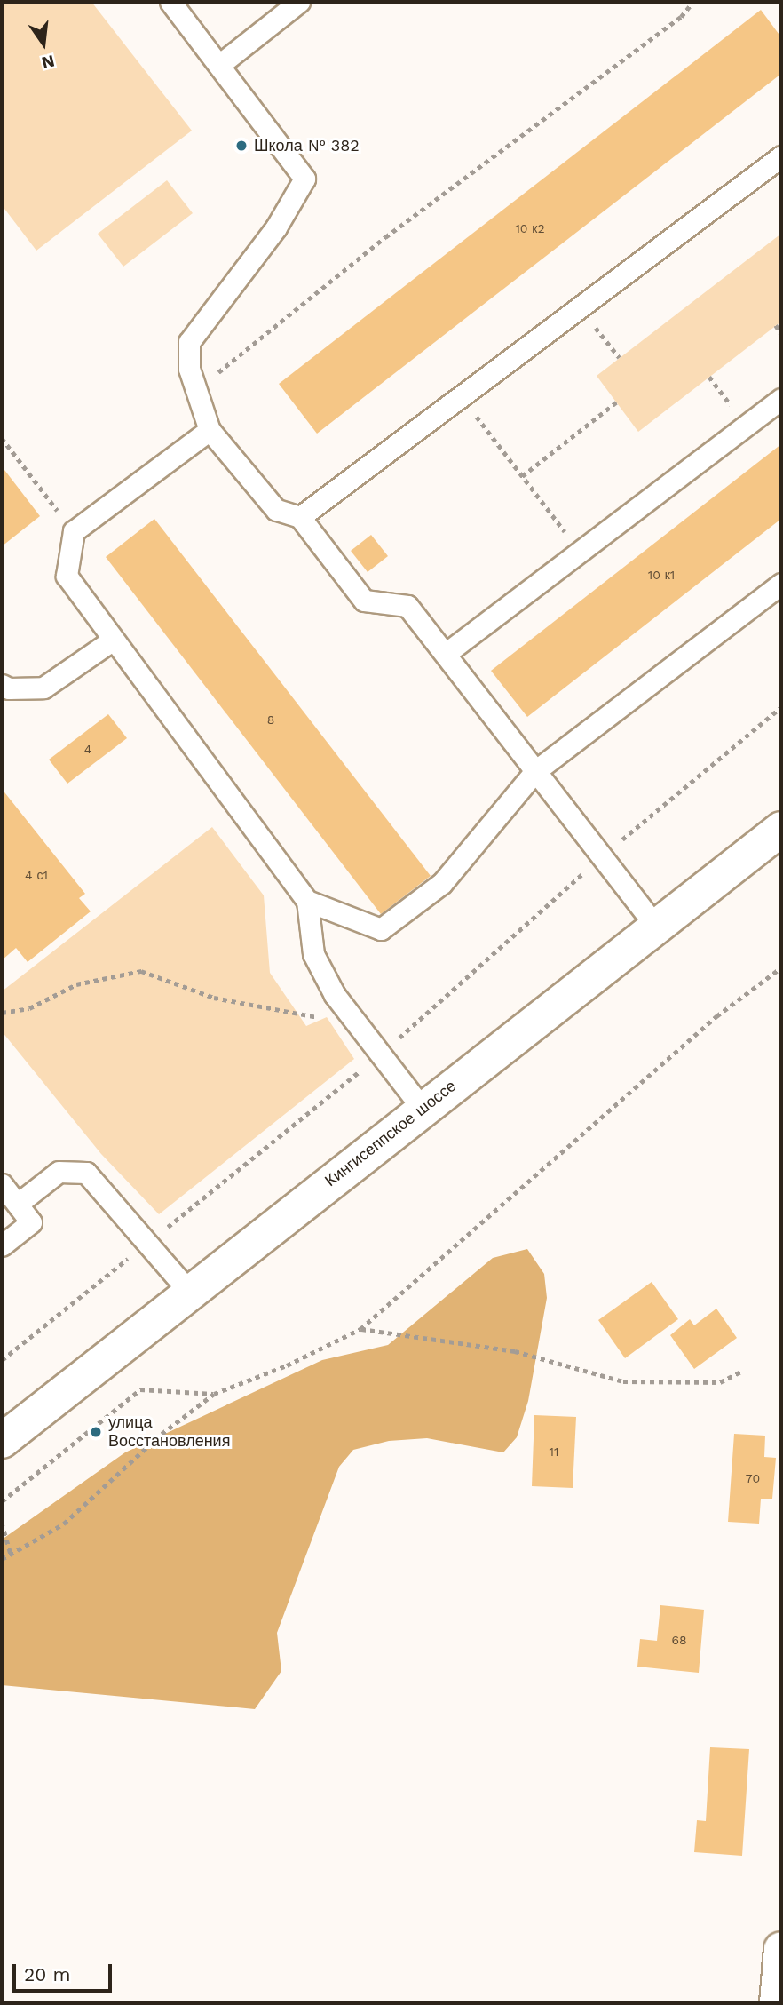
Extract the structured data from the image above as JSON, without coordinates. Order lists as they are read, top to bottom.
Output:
{
  "streets": {
    "main road": ["Кингисеппское шоссе"]
  },
  "places": ["Школа № 382", "улица Восстановления"],
  "house_numbers": [
    "10 к2",
    "10 к1",
    "8",
    "4",
    "4 с1",
    "11",
    "70",
    "68"
  ],
  "scale_bar": "20 m",
  "north": "bottom"
}
